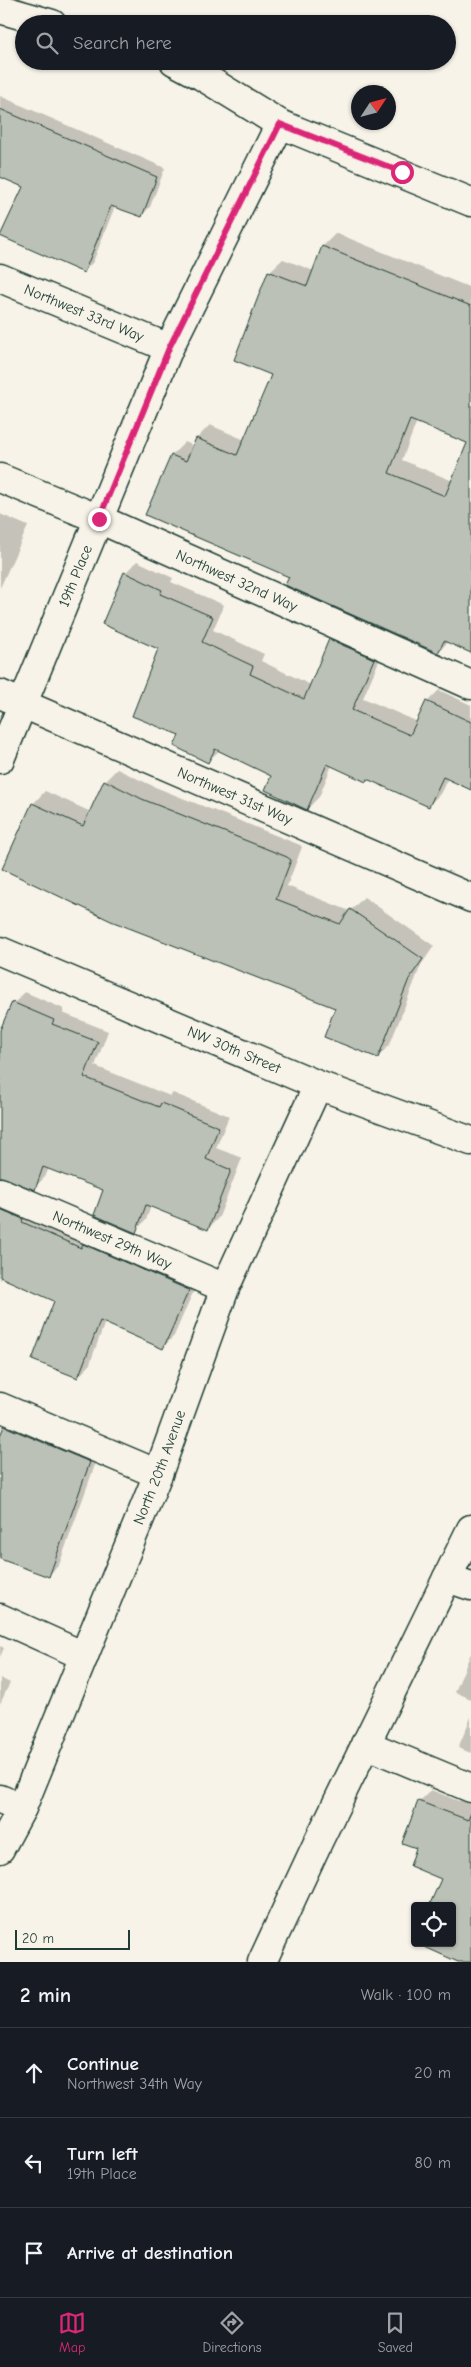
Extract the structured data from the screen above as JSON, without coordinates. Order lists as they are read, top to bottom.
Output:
{
  "streets": {
    "street": [
      "Northwest 33rd Way",
      "19th Place",
      "Northwest 32nd Way",
      "Northwest 31st Way",
      "NW 30th Street",
      "Northwest 29th Way",
      "North 20th Avenue"
    ]
  },
  "crossings": [
    ["Northwest 33rd Way", "19th Place"],
    ["19th Place", "Northwest 32nd Way"],
    ["19th Place", "Northwest 31st Way"],
    ["NW 30th Street", "North 20th Avenue"],
    ["Northwest 29th Way", "North 20th Avenue"]
  ],
  "scale_bar": "20 m",
  "north": "top right",
  "page": {
    "search": "Search here",
    "scale": "20 m",
    "heading": ["2 min", "Walk · 100 m"],
    "list": [
      ["Continue", "Northwest 34th Way", "20 m"],
      ["Turn left", "19th Place", "80 m"],
      "Arrive at destination"
    ],
    "nav": ["Map", "Directions", "Saved"]
  }
}
